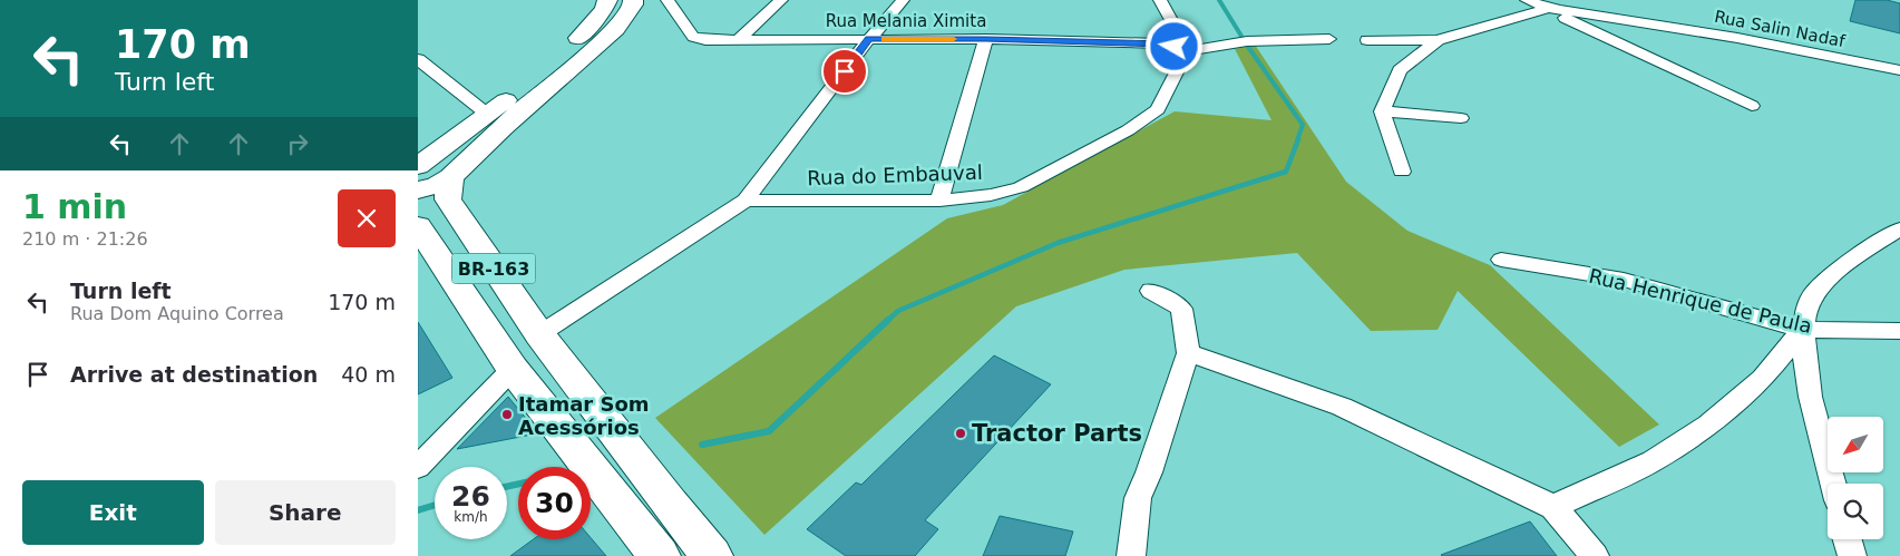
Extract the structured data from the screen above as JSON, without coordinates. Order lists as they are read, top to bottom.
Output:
{
  "streets": {
    "main road": ["BR-163"],
    "street": [
      "Rua Melania Ximita",
      "Rua Salin Nadaf",
      "Rua do Embauval",
      "Rua Henrique de Paula"
    ]
  },
  "places": ["Itamar Som Acessórios", "Tractor Parts"],
  "north": "bottom left",
  "page": {
    "turn": ["170 m", "Turn left"],
    "heading": ["1 min", "210 m · 21:26"],
    "list": [
      {
        "name": "Turn left",
        "note": "Rua Dom Aquino Correa",
        "value": "170 m"
      },
      {
        "name": "Arrive at destination",
        "value": "40 m"
      }
    ],
    "speed": "26 km/h",
    "limit": "30",
    "buttons": ["Exit", "Share"]
  }
}
